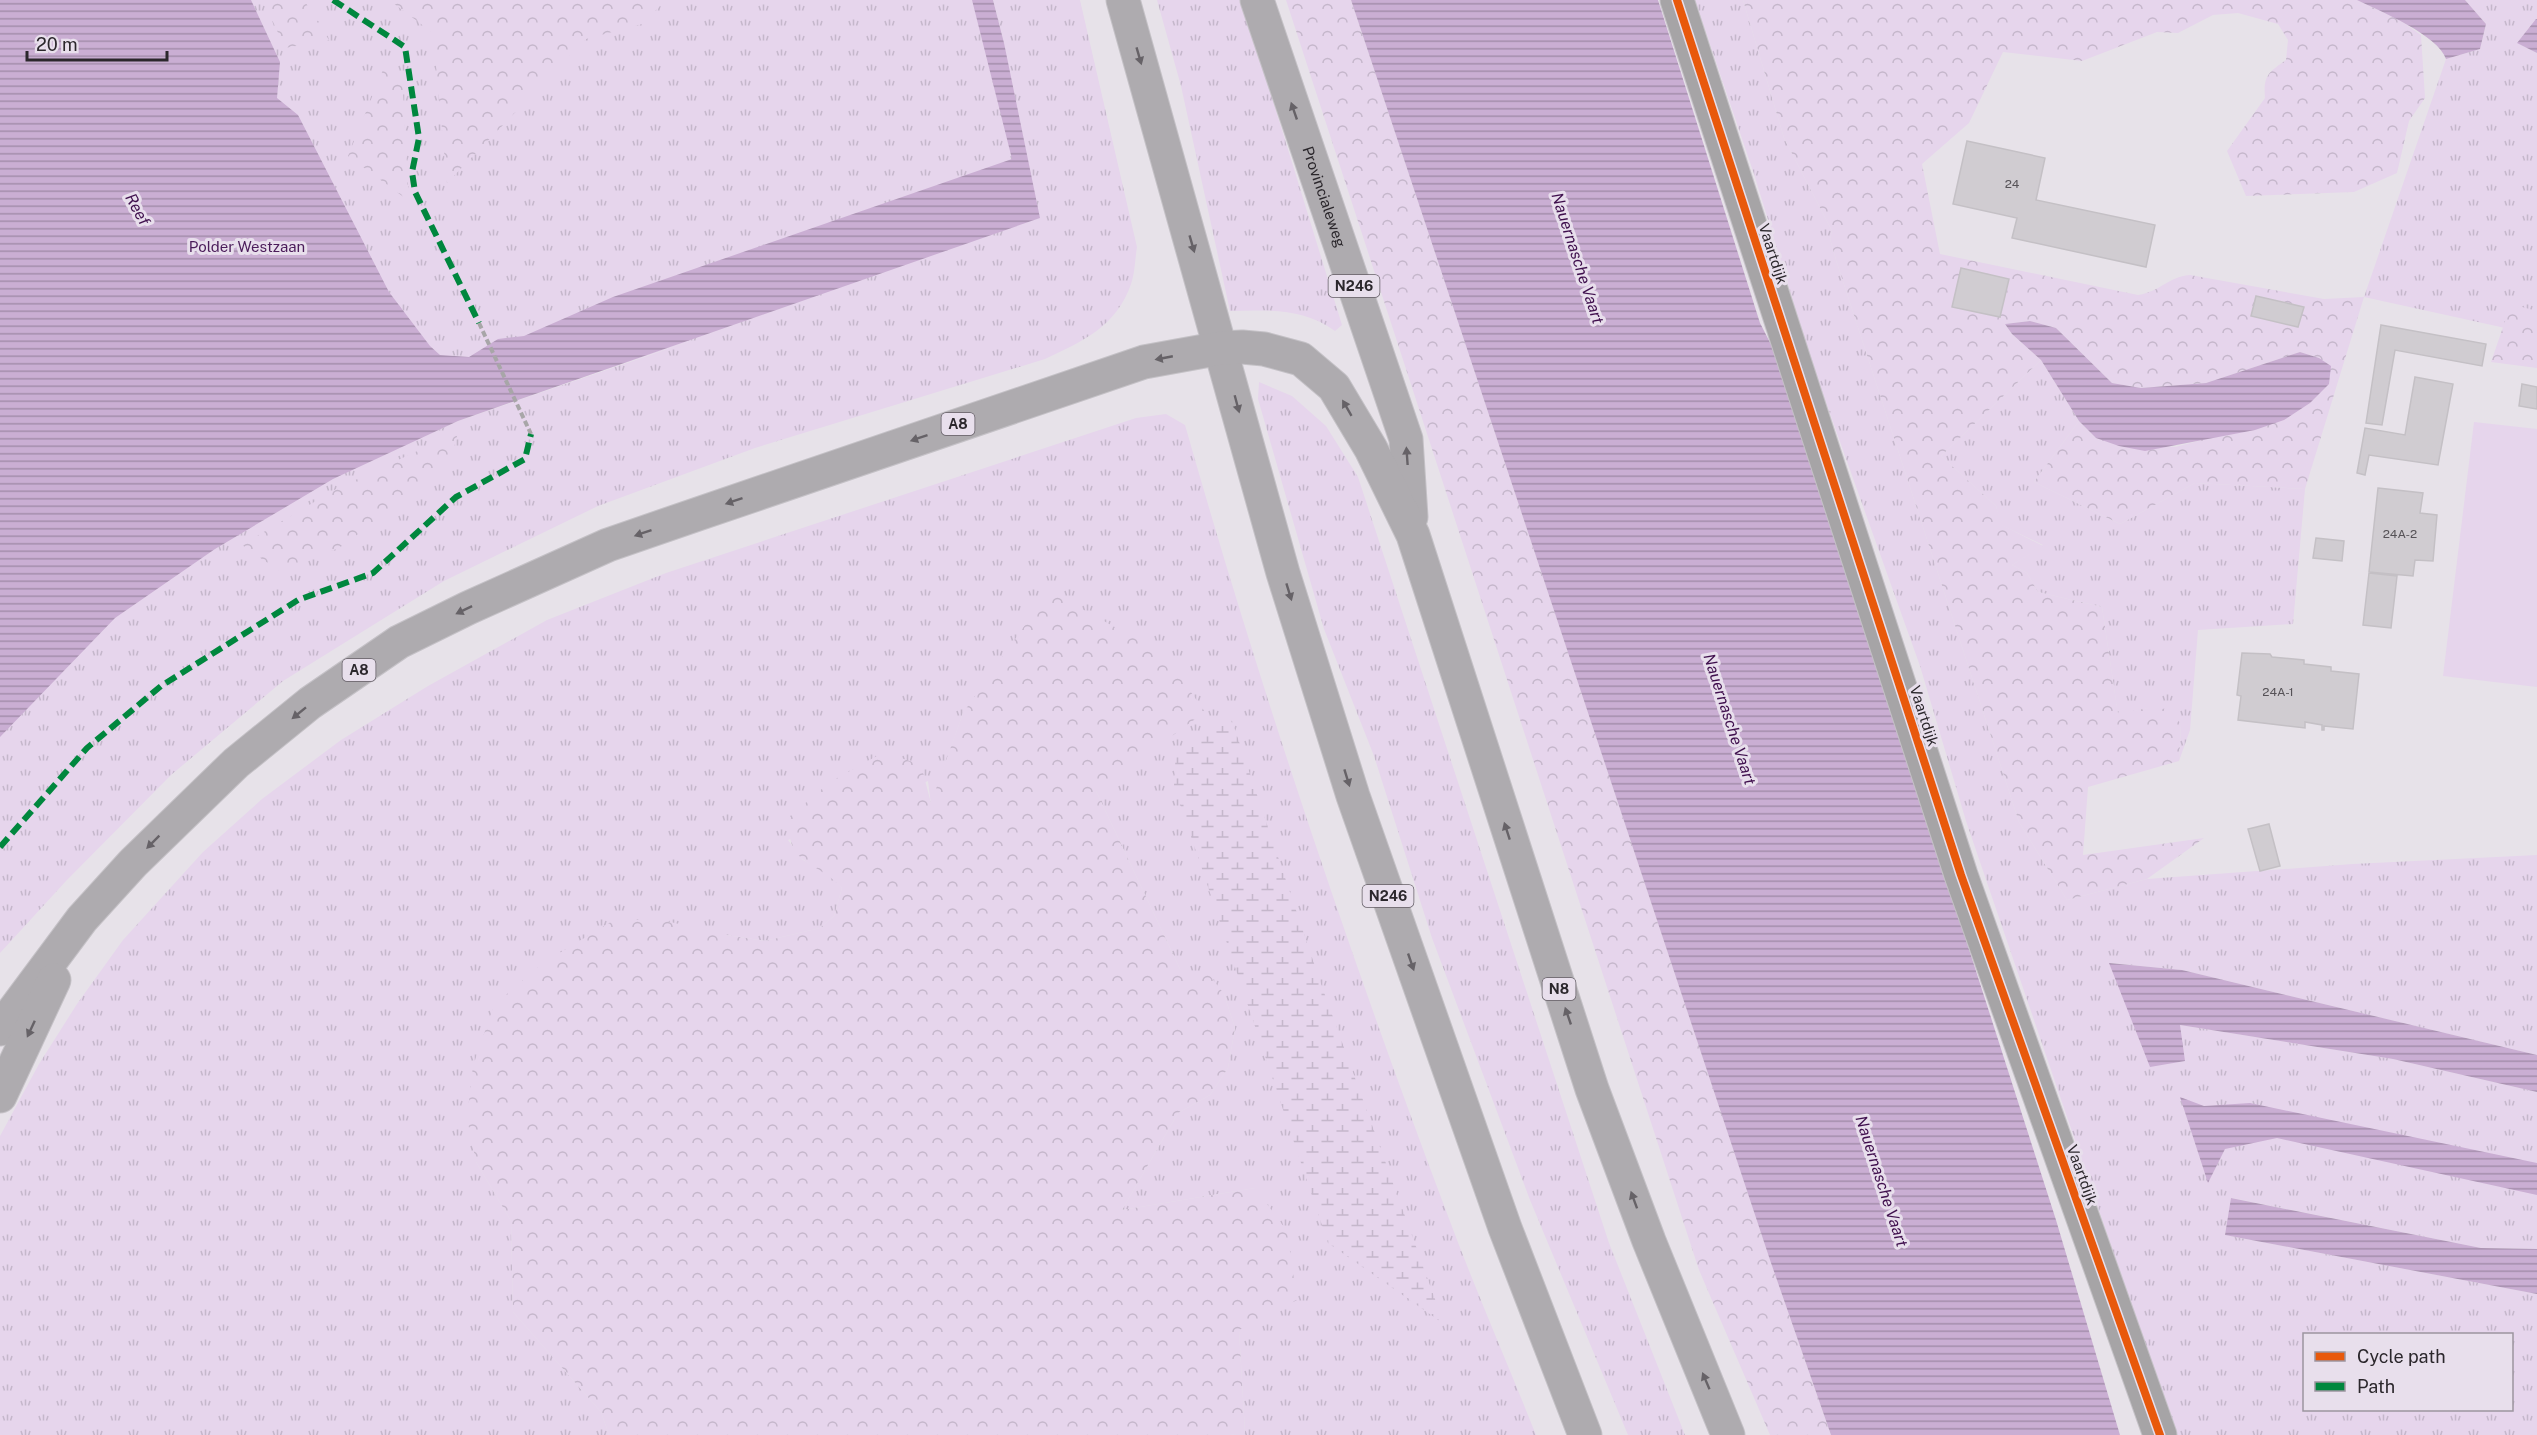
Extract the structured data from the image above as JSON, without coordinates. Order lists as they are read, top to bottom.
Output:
{
  "streets": {
    "highway": [
      "Provincialeweg",
      "N246",
      "A8",
      "N8"
    ],
    "street": ["Vaartdijk"]
  },
  "crossings": [
    ["Provincialeweg", "A8"],
    ["Provincialeweg", "N8"],
    ["N246", "A8"],
    ["A8", "N8"]
  ],
  "water": ["Reef", "Nauernasche Vaart"],
  "parks": ["Polder Westzaan"],
  "house_numbers": ["24", "24A-2", "24A-1"],
  "legend": ["Cycle path", "Path"],
  "scale_bar": "20 m"
}
